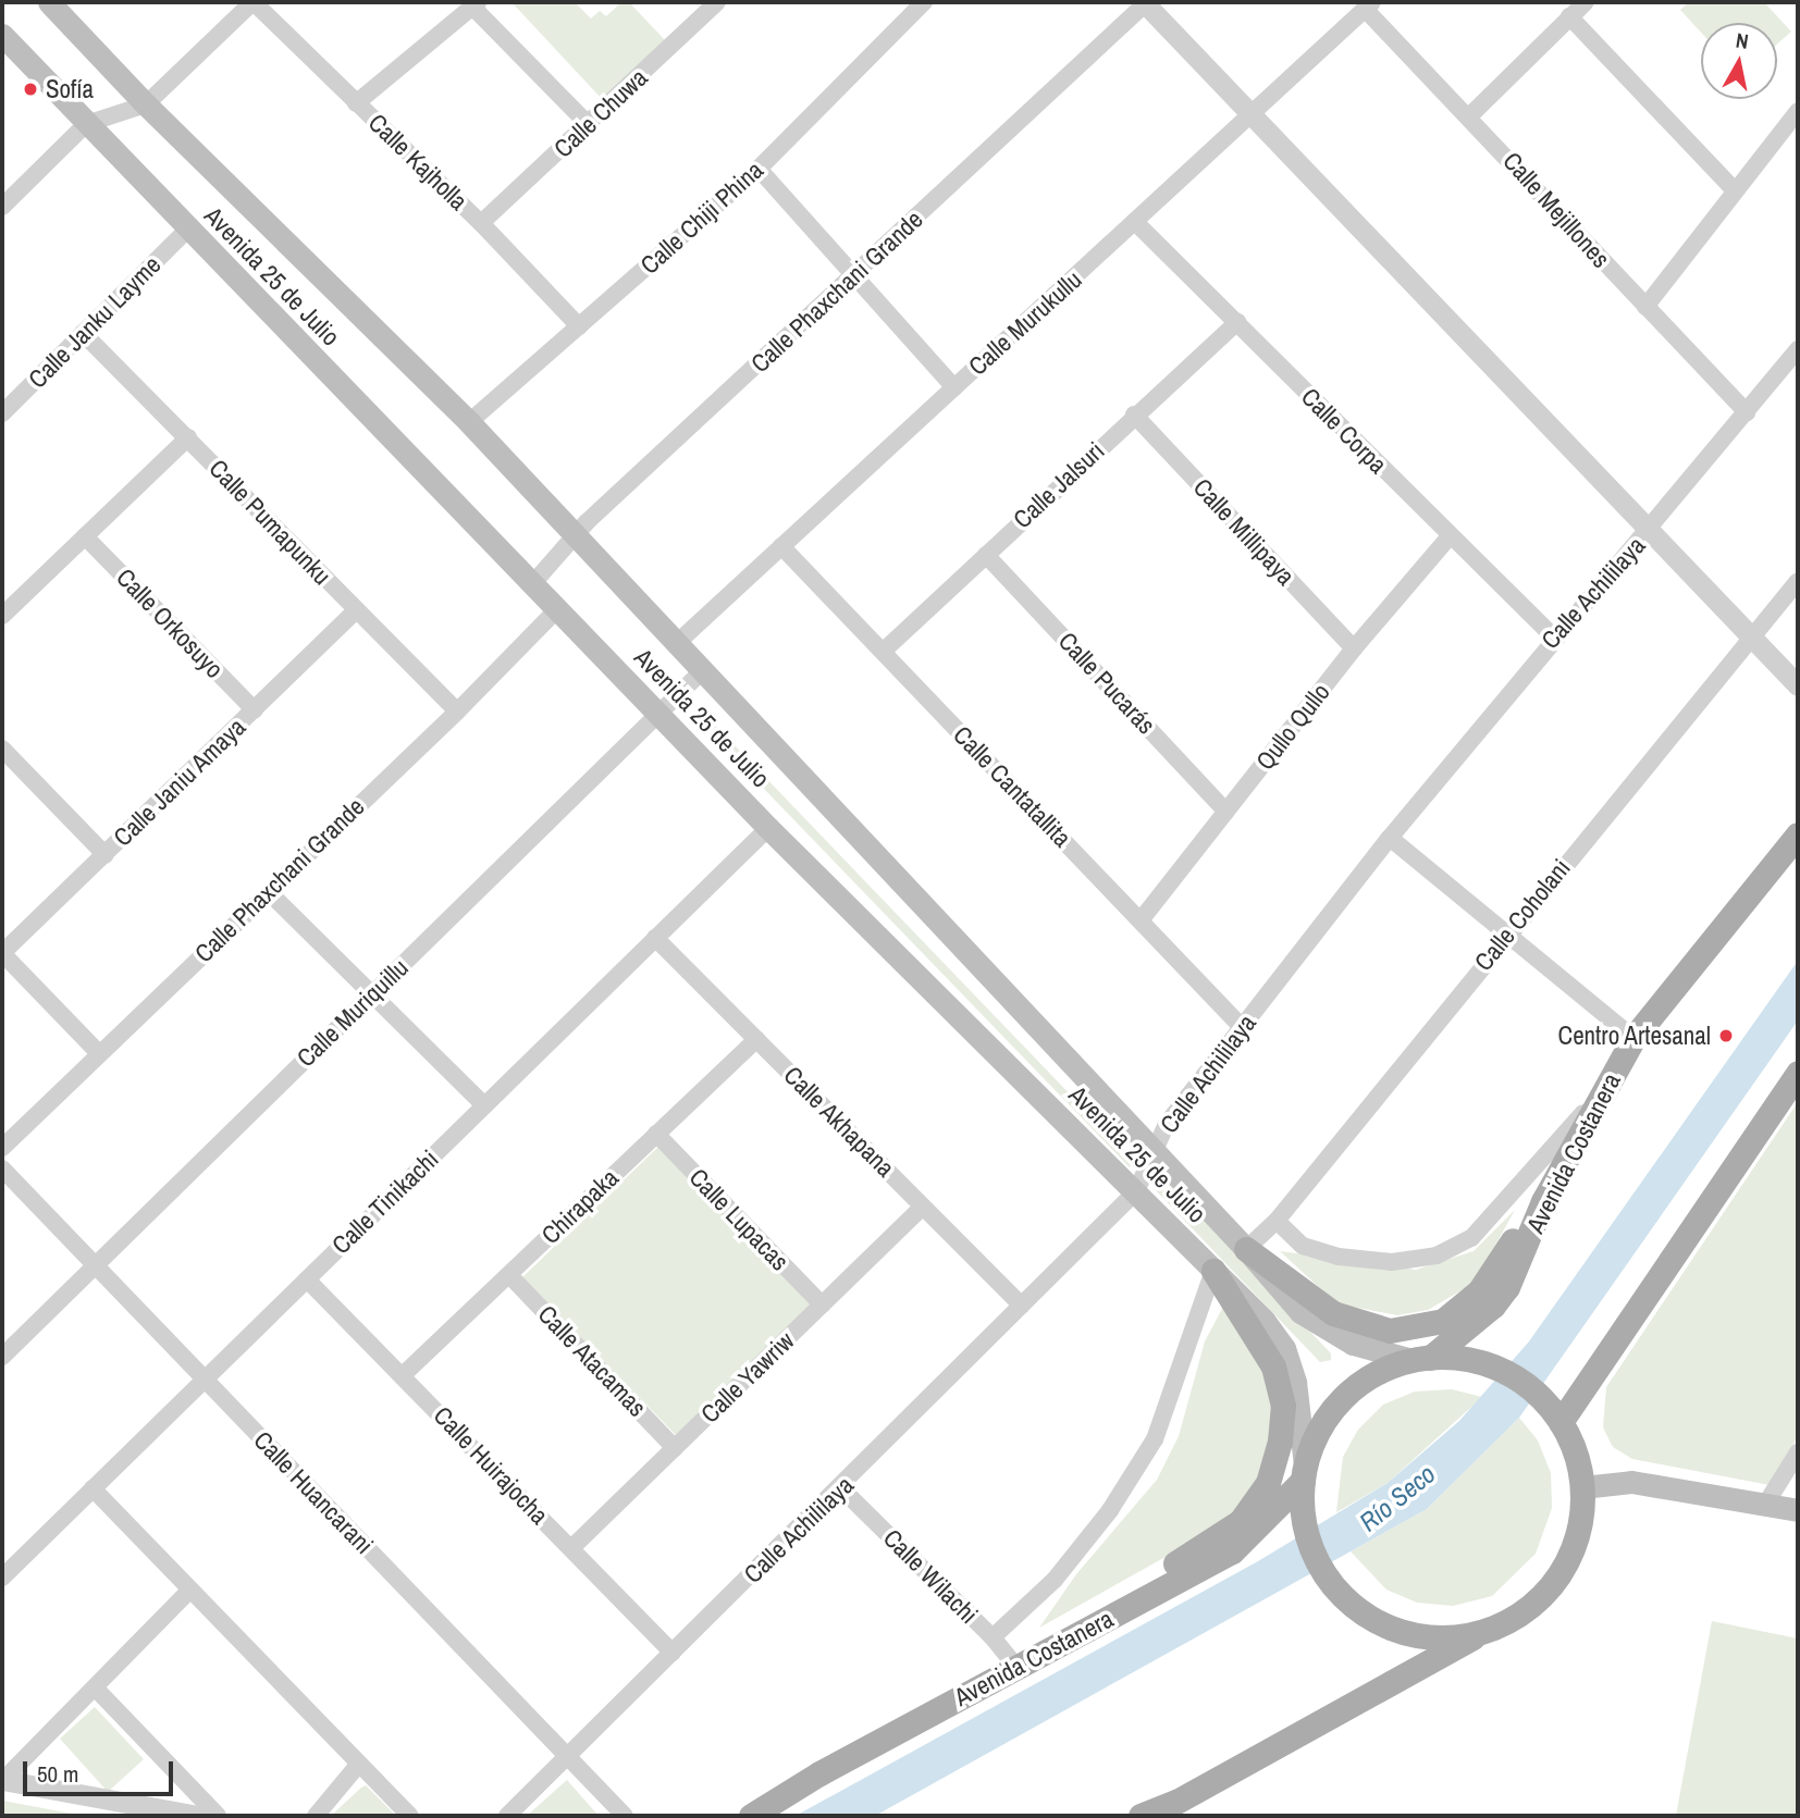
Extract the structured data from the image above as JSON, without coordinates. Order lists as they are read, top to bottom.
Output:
{
  "streets": {
    "main road": ["Avenida 25 de Julio", "Avenida Costanera"],
    "street": [
      "Calle Chuwa",
      "Calle Kajholla",
      "Calle Mejillones",
      "Calle Chiji Phina",
      "Calle Phaxchani Grande",
      "Calle Janku Layme",
      "Calle Murukullu",
      "Calle Corpa",
      "Calle Jalsuri",
      "Calle Pumapunku",
      "Calle Millipaya",
      "Calle Achililaya",
      "Calle Orkosuyo",
      "Calle Pucarás",
      "Qullo Qullo",
      "Calle Janiu Amaya",
      "Calle Cantatallita",
      "Calle Coholani",
      "Calle Muriquillu",
      "Calle Akhapana",
      "Calle Tinikachi",
      "Chirapaka",
      "Calle Lupacas",
      "Calle Atacamas",
      "Calle Yawriw",
      "Calle Huirajocha",
      "Calle Huancarani",
      "Calle Wilachi"
    ]
  },
  "crossings": [
    ["Calle Chuwa", "Calle Kajholla"],
    ["Calle Kajholla", "Calle Chiji Phina"],
    ["Calle Mejillones", "Calle Murukullu"],
    ["Calle Mejillones", "Calle Achililaya"],
    ["Calle Chiji Phina", "Avenida 25 de Julio"],
    ["Avenida 25 de Julio", "Calle Phaxchani Grande"],
    ["Avenida 25 de Julio", "Calle Janku Layme"],
    ["Avenida 25 de Julio", "Calle Murukullu"],
    ["Avenida 25 de Julio", "Calle Achililaya"],
    ["Avenida 25 de Julio", "Calle Coholani"],
    ["Avenida 25 de Julio", "Calle Muriquillu"],
    ["Avenida 25 de Julio", "Avenida Costanera"],
    ["Avenida 25 de Julio", "Calle Tinikachi"],
    ["Calle Phaxchani Grande", "Calle Pumapunku"],
    ["Calle Janku Layme", "Calle Pumapunku"],
    ["Calle Murukullu", "Calle Corpa"],
    ["Calle Murukullu", "Calle Cantatallita"],
    ["Calle Corpa", "Calle Jalsuri"],
    ["Calle Corpa", "Calle Achililaya"],
    ["Calle Corpa", "Qullo Qullo"],
    ["Calle Jalsuri", "Calle Millipaya"],
    ["Calle Jalsuri", "Calle Pucarás"],
    ["Calle Jalsuri", "Calle Cantatallita"],
    ["Calle Pumapunku", "Calle Janiu Amaya"],
    ["Calle Millipaya", "Qullo Qullo"],
    ["Calle Achililaya", "Calle Cantatallita"],
    ["Calle Achililaya", "Calle Akhapana"],
    ["Calle Achililaya", "Calle Huirajocha"],
    ["Calle Achililaya", "Calle Huancarani"],
    ["Calle Achililaya", "Calle Wilachi"],
    ["Calle Orkosuyo", "Calle Janiu Amaya"],
    ["Calle Pucarás", "Qullo Qullo"],
    ["Qullo Qullo", "Calle Cantatallita"],
    ["Calle Muriquillu", "Calle Huancarani"],
    ["Calle Akhapana", "Calle Tinikachi"],
    ["Calle Akhapana", "Chirapaka"],
    ["Calle Akhapana", "Calle Yawriw"],
    ["Avenida Costanera", "Calle Wilachi"],
    ["Calle Tinikachi", "Calle Huirajocha"],
    ["Calle Tinikachi", "Calle Huancarani"],
    ["Chirapaka", "Calle Lupacas"],
    ["Chirapaka", "Calle Atacamas"],
    ["Chirapaka", "Calle Huirajocha"],
    ["Calle Lupacas", "Calle Yawriw"],
    ["Calle Atacamas", "Calle Yawriw"],
    ["Calle Yawriw", "Calle Huirajocha"]
  ],
  "water": ["Río Seco"],
  "places": ["Sofía", "Centro Artesanal"],
  "scale_bar": "50 m",
  "north": "top"
}
